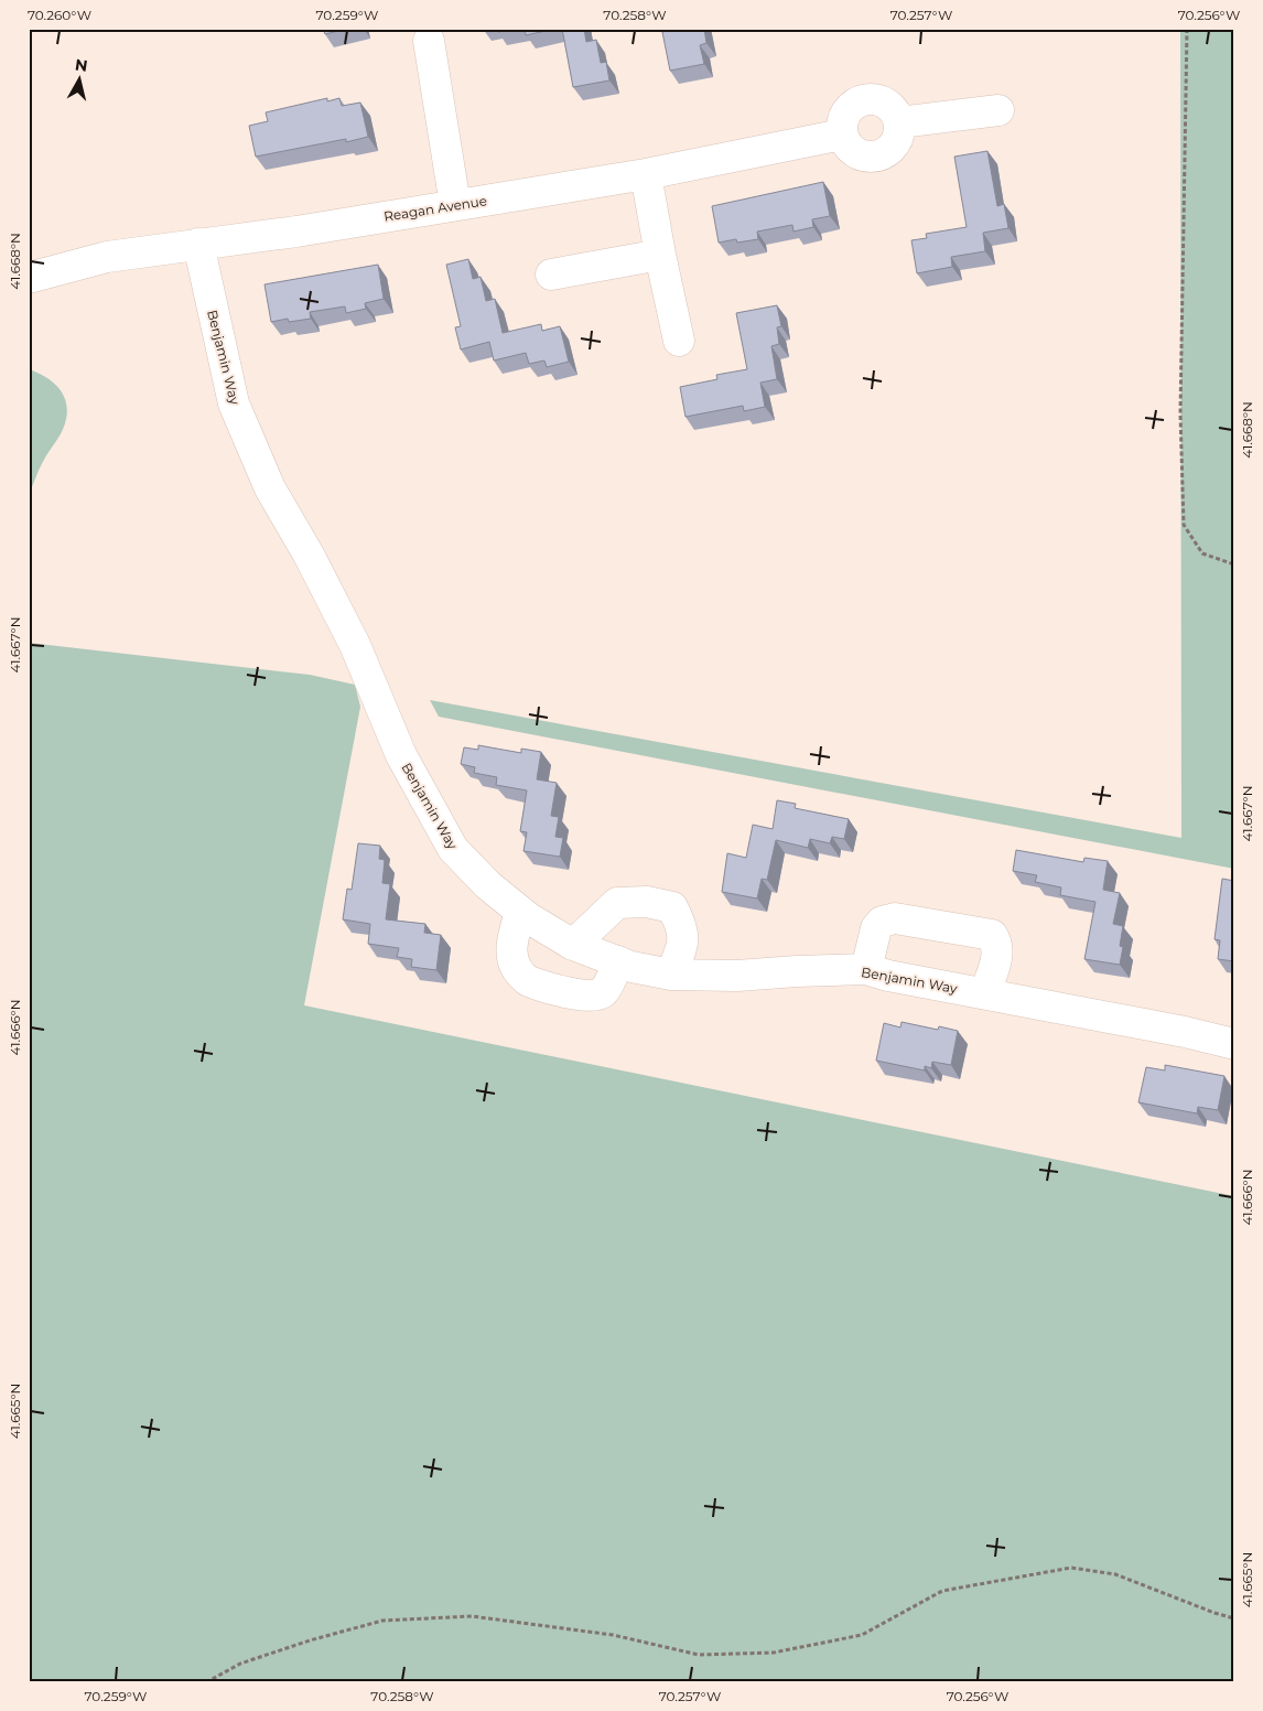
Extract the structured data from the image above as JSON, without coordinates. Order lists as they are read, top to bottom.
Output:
{
  "streets": {
    "street": ["Reagan Avenue", "Benjamin Way"]
  },
  "crossings": [
    ["Reagan Avenue", "Benjamin Way"]
  ],
  "north": "top",
  "coordinates": [
    "70.260°W",
    "70.259°W",
    "70.258°W",
    "70.257°W",
    "70.256°W",
    "41.668°N",
    "41.667°N",
    "41.666°N",
    "41.665°N"
  ]
}
